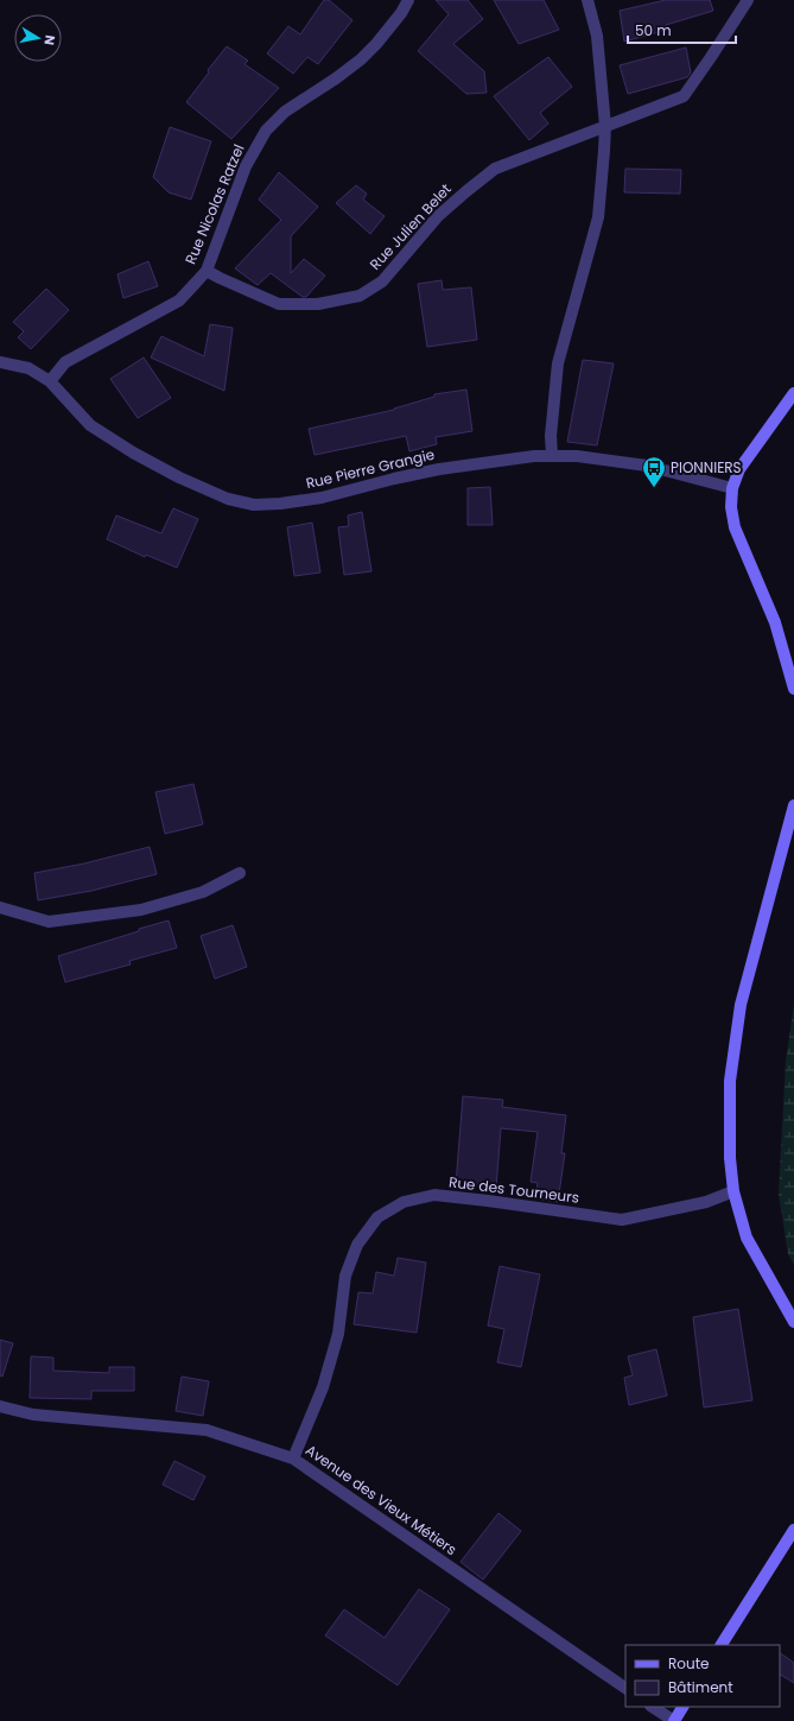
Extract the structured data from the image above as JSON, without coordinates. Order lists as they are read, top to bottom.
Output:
{
  "streets": {
    "street": [
      "Rue Nicolas Ratzel",
      "Rue Julien Belet",
      "Rue Pierre Grangie",
      "Rue des Tourneurs",
      "Avenue des Vieux Métiers"
    ]
  },
  "crossings": [
    ["Rue Nicolas Ratzel", "Rue Julien Belet"],
    ["Rue Nicolas Ratzel", "Rue Pierre Grangie"],
    ["Rue des Tourneurs", "Avenue des Vieux Métiers"]
  ],
  "places": {
    "bus stop": ["PIONNIERS"]
  },
  "legend": ["Route", "Bâtiment"],
  "scale_bar": "50 m",
  "north": "right"
}
